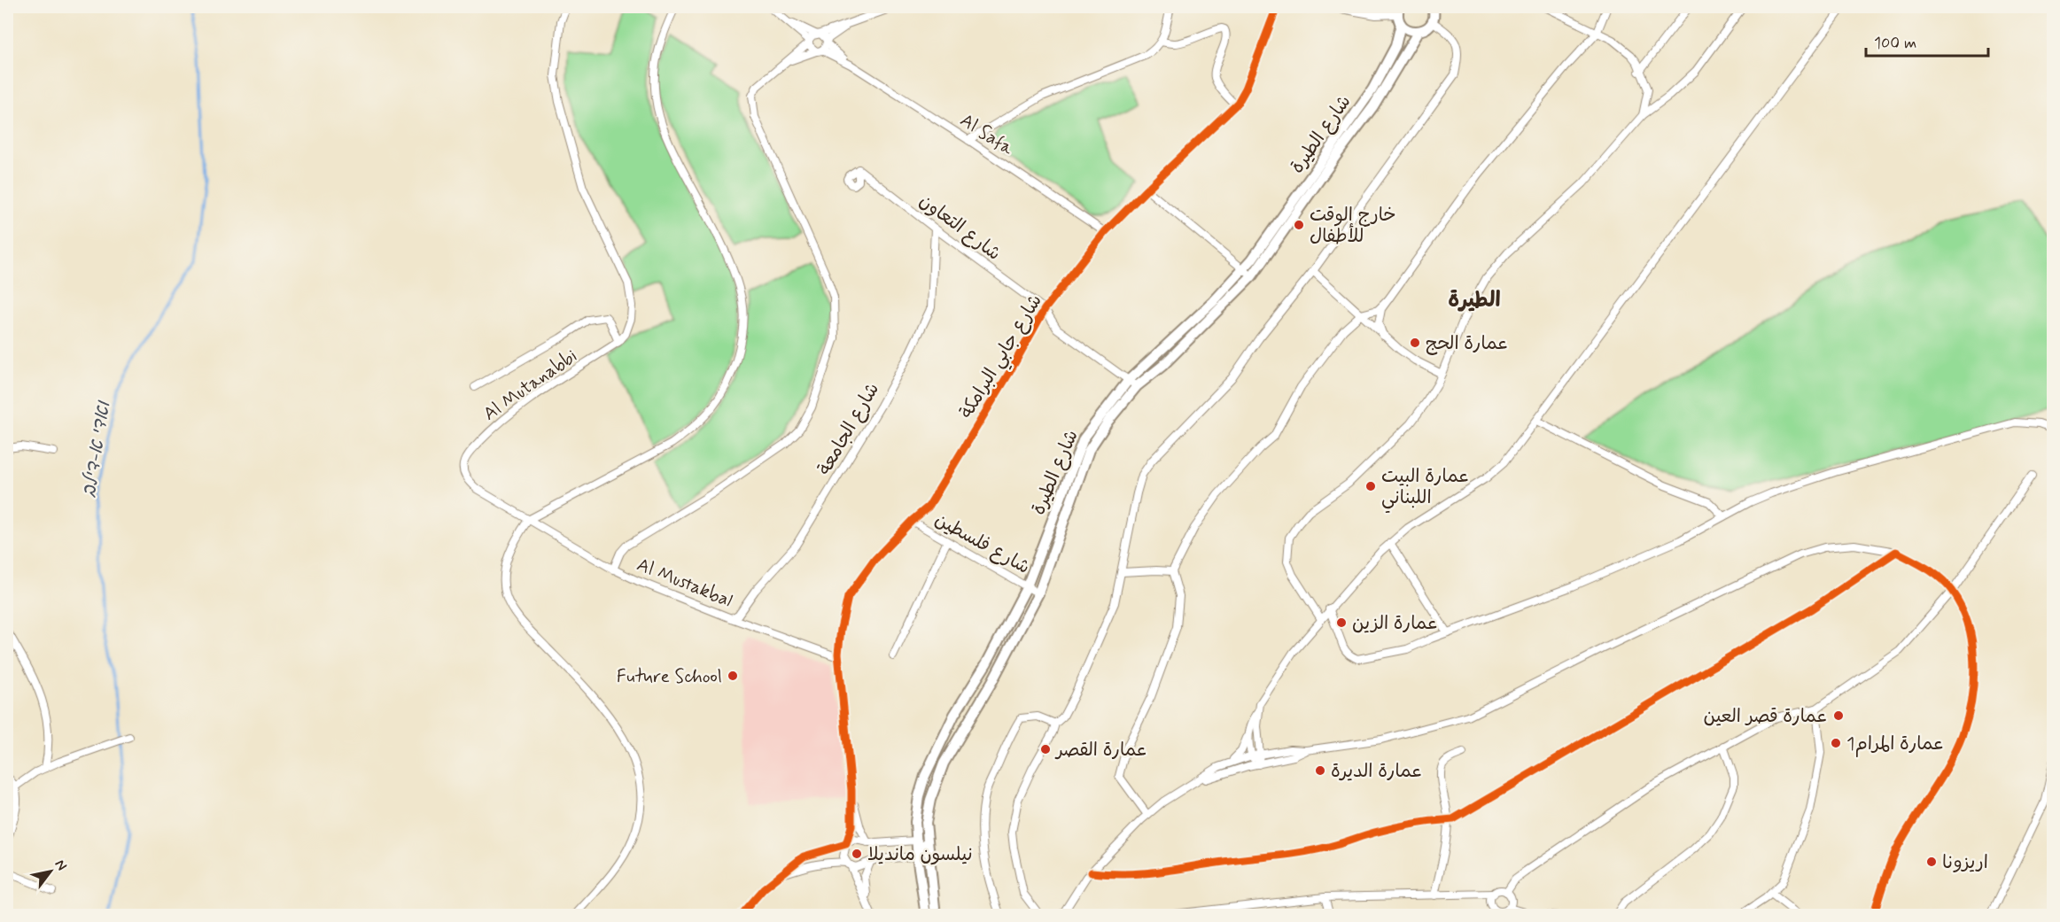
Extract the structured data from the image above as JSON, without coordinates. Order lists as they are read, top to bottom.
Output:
{
  "streets": {
    "main road": ["شارع الطيرة"],
    "street": [
      "Al Safa",
      "شارع التعاون",
      "شارع جابي البرامكة",
      "Al Mutanabbi",
      "شارع الجامعة",
      "شارع فلسطين",
      "Al Mustakbal"
    ]
  },
  "crossings": [
    ["Al Safa", "شارع جابي البرامكة"],
    ["شارع الطيرة", "شارع التعاون"],
    ["شارع الطيرة", "شارع فلسطين"],
    ["شارع التعاون", "شارع جابي البرامكة"],
    ["شارع التعاون", "شارع الجامعة"],
    ["شارع جابي البرامكة", "شارع فلسطين"],
    ["شارع جابي البرامكة", "Al Mustakbal"],
    ["Al Mutanabbi", "Al Mustakbal"],
    ["شارع الجامعة", "Al Mustakbal"]
  ],
  "districts": ["الطيرة"],
  "water": ["ואדי א-דילב"],
  "places": [
    "خارج الوقت للأطفال",
    "عمارة الحج",
    "عمارة البيت اللبناني",
    "عمارة الزين",
    "Future School",
    "عمارة قصر العين",
    "عمارة المرام1",
    "عمارة القصر",
    "عمارة الديرة",
    "نيلسون مانديلا",
    "اريزونا"
  ],
  "scale_bar": "100 m",
  "north": "top right"
}
